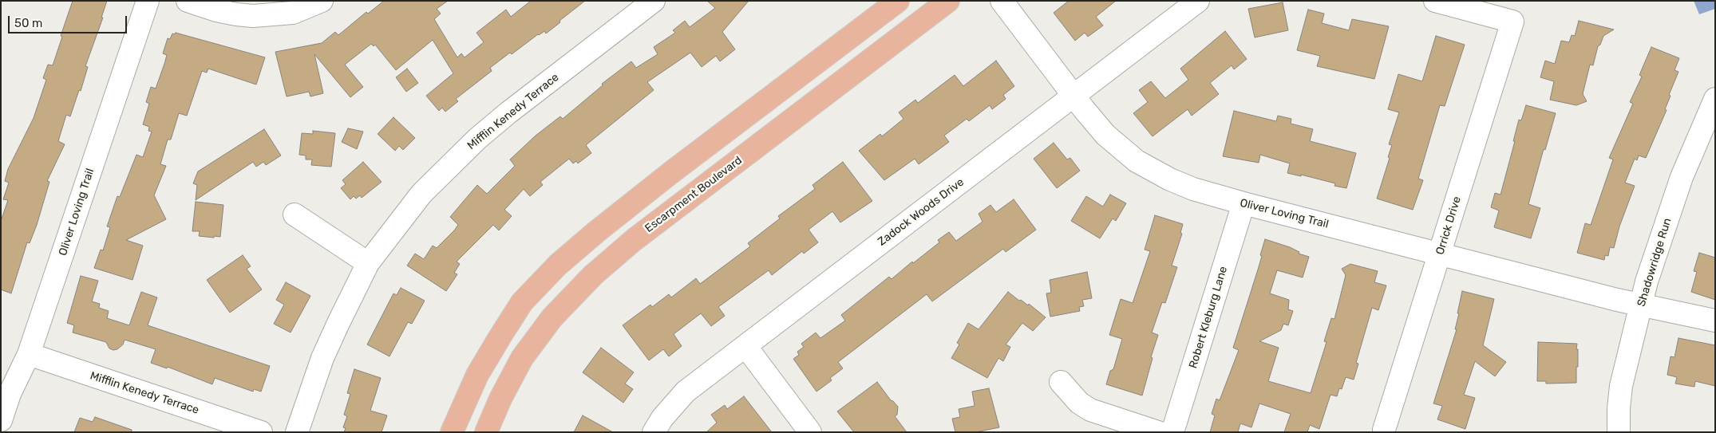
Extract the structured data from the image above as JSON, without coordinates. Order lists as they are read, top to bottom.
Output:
{
  "streets": {
    "main road": ["Escarpment Boulevard"],
    "street": [
      "Mifflin Kenedy Terrace",
      "Oliver Loving Trail",
      "Zadock Woods Drive",
      "Orrick Drive",
      "Shadowridge Run",
      "Robert Kleburg Lane"
    ]
  },
  "crossings": [
    ["Mifflin Kenedy Terrace", "Oliver Loving Trail"],
    ["Oliver Loving Trail", "Zadock Woods Drive"],
    ["Oliver Loving Trail", "Orrick Drive"],
    ["Oliver Loving Trail", "Shadowridge Run"],
    ["Oliver Loving Trail", "Robert Kleburg Lane"]
  ],
  "scale_bar": "50 m"
}
